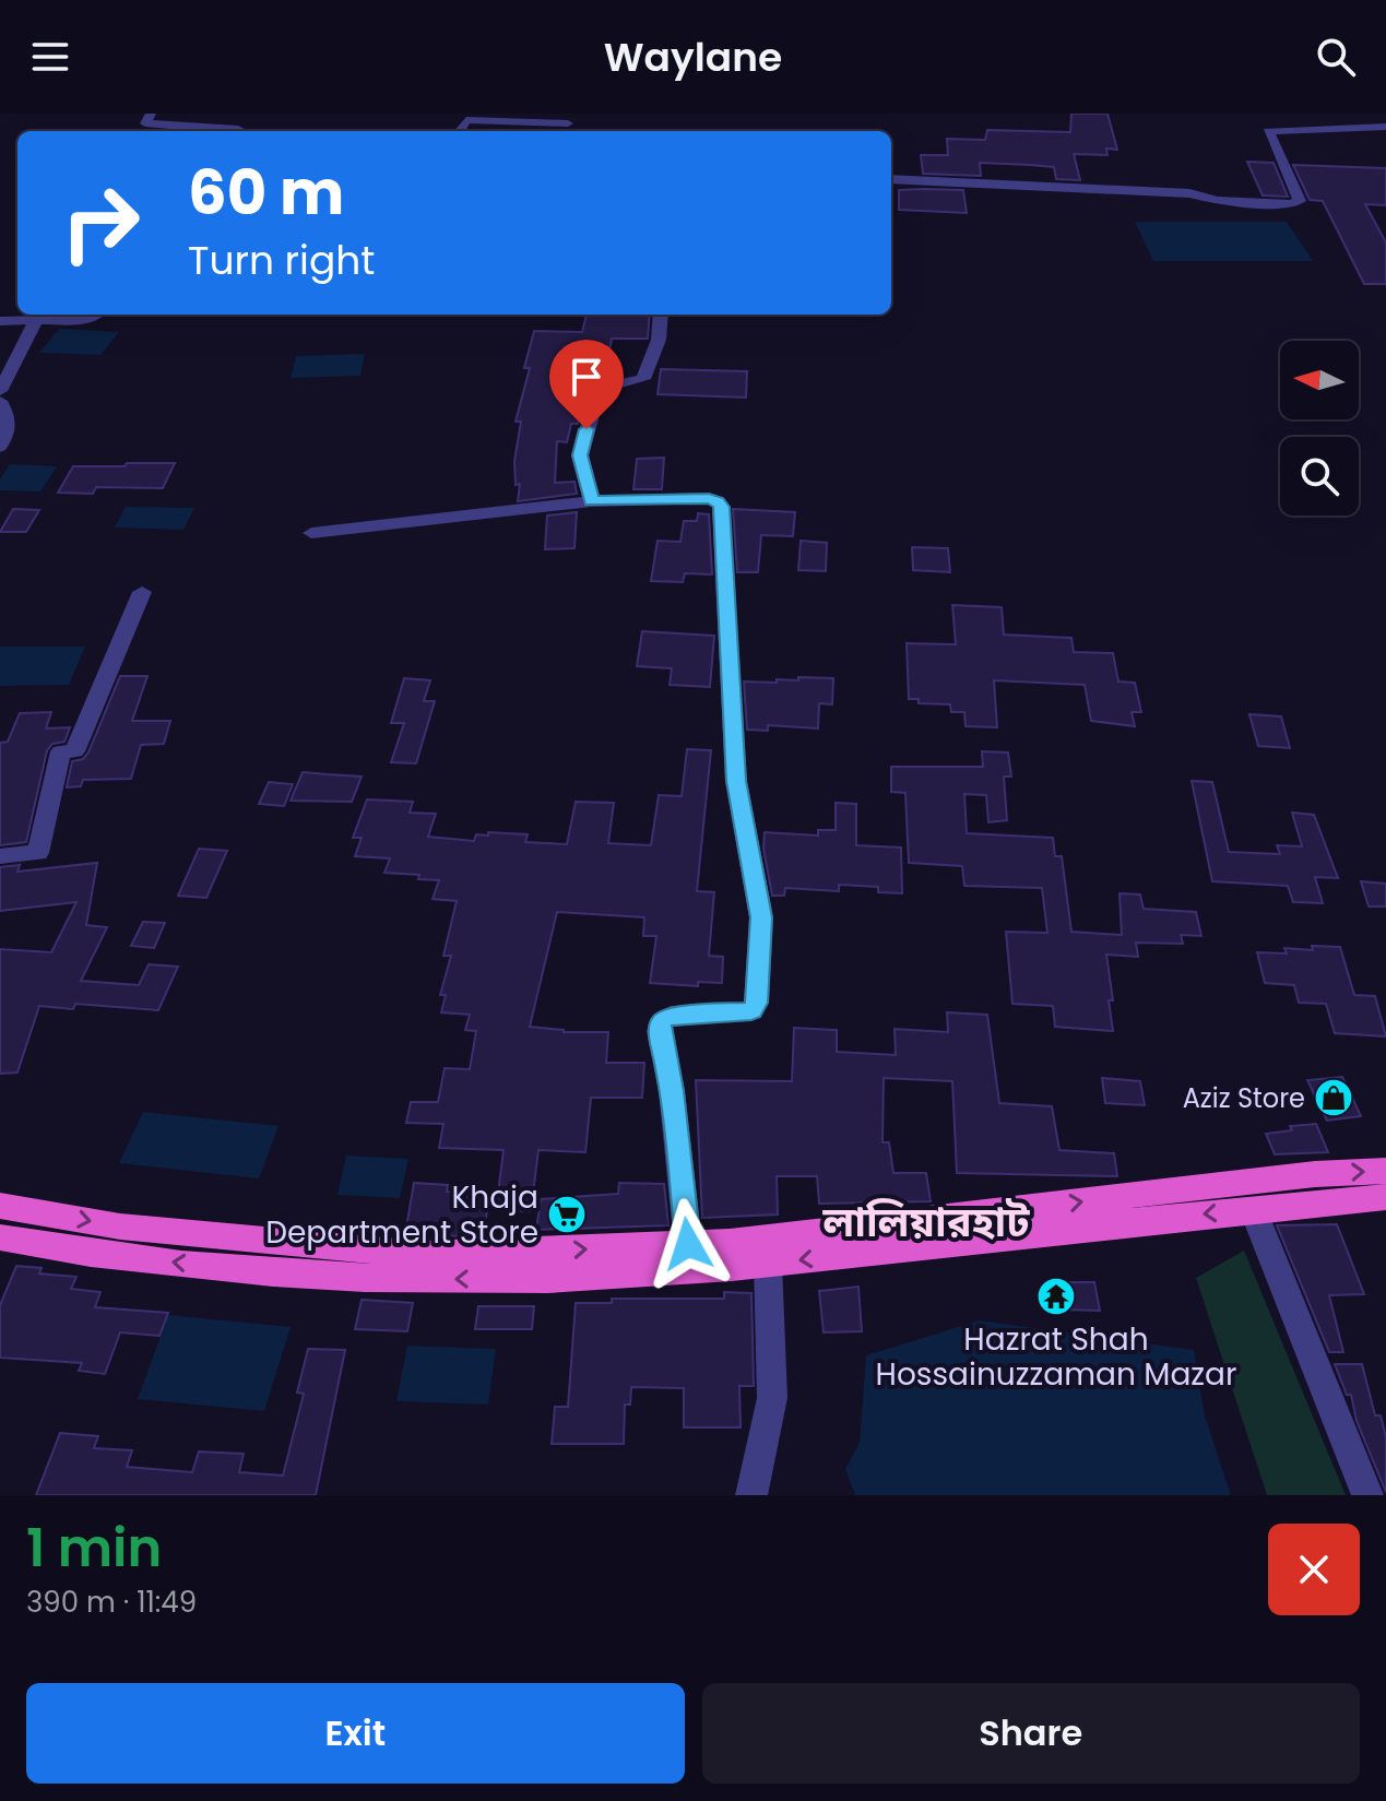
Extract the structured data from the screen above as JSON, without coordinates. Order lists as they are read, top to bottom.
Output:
{
  "districts": ["লালিয়ারহাট"],
  "places": {
    "shop": ["Aziz Store"],
    "supermarket": ["Khaja Department Store"],
    "temple": ["Hazrat Shah Hossainuzzaman Mazar"]
  },
  "north": "left",
  "page": {
    "header": "Waylane",
    "turn": ["60 m", "Turn right"],
    "heading": ["1 min", "390 m · 11:49"],
    "buttons": ["Exit", "Share"]
  }
}
